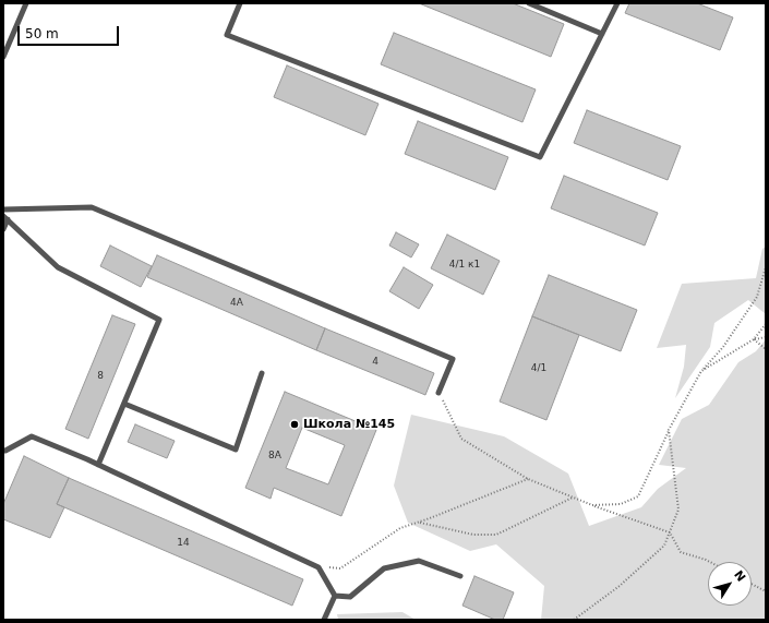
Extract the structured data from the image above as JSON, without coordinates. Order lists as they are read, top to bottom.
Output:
{
  "places": ["Школа №145"],
  "house_numbers": [
    "4/1 к1",
    "4А",
    "4",
    "4/1",
    "8",
    "8А",
    "14"
  ],
  "scale_bar": "50 m",
  "north": "top right"
}
